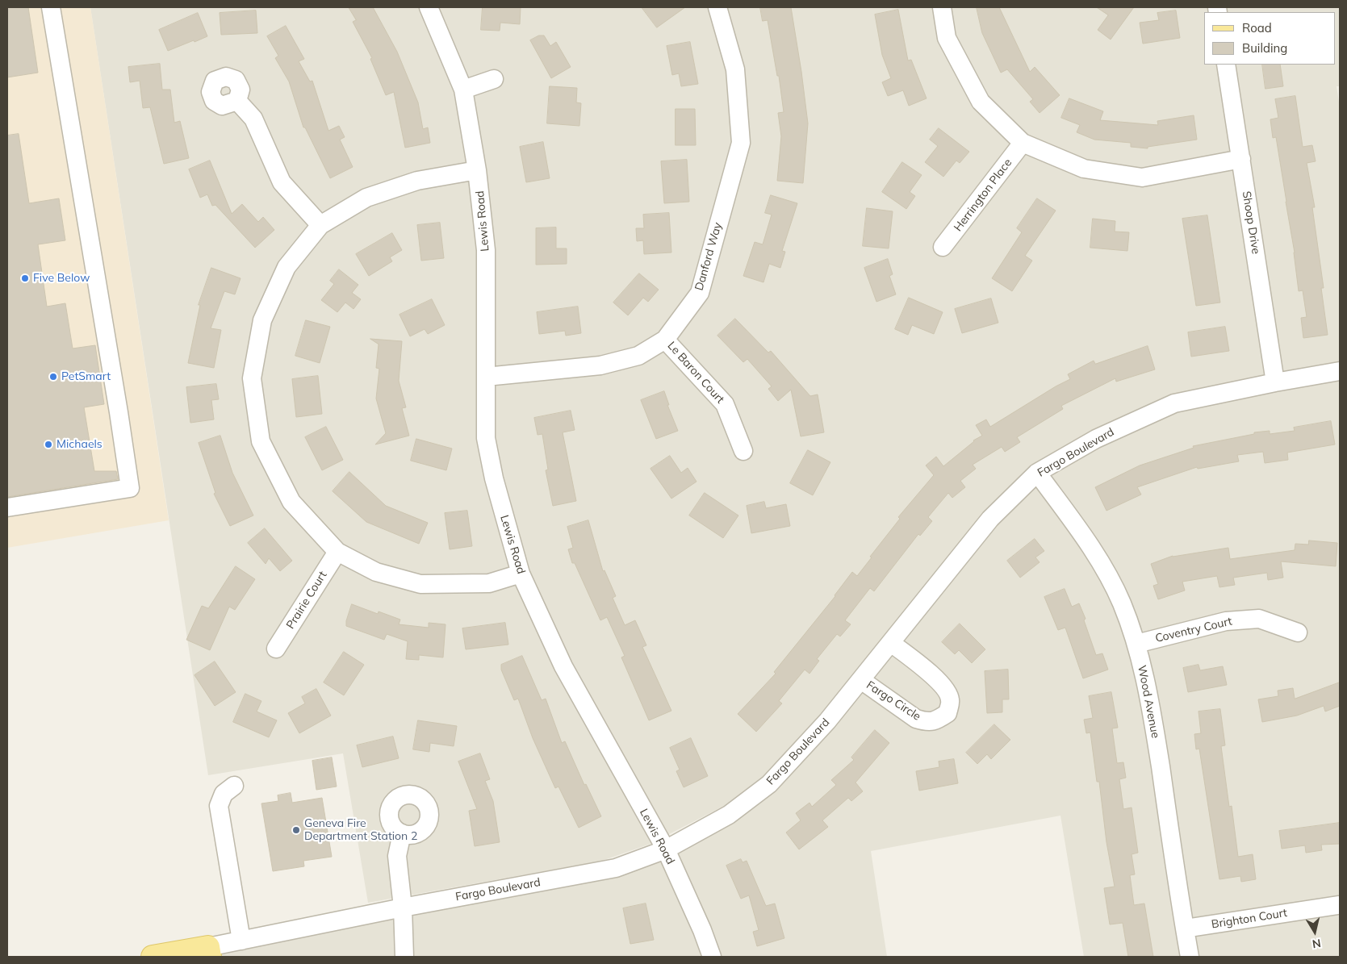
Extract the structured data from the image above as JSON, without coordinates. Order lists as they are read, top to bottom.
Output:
{
  "streets": {
    "main road": ["Fargo Boulevard"],
    "street": [
      "Herrington Place",
      "Lewis Road",
      "Shoop Drive",
      "Danford Way",
      "Le Baron Court",
      "Prairie Court",
      "Coventry Court",
      "Fargo Circle",
      "Wood Avenue",
      "Brighton Court"
    ]
  },
  "crossings": [
    ["Lewis Road", "Danford Way"],
    ["Lewis Road", "Fargo Boulevard"],
    ["Shoop Drive", "Fargo Boulevard"],
    ["Danford Way", "Le Baron Court"],
    ["Fargo Boulevard", "Fargo Circle"],
    ["Fargo Boulevard", "Wood Avenue"],
    ["Coventry Court", "Wood Avenue"],
    ["Wood Avenue", "Brighton Court"]
  ],
  "places": [
    "Five Below",
    "PetSmart",
    "Michaels",
    "Geneva Fire Department Station 2"
  ],
  "legend": ["Road", "Building"],
  "north": "bottom"
}
